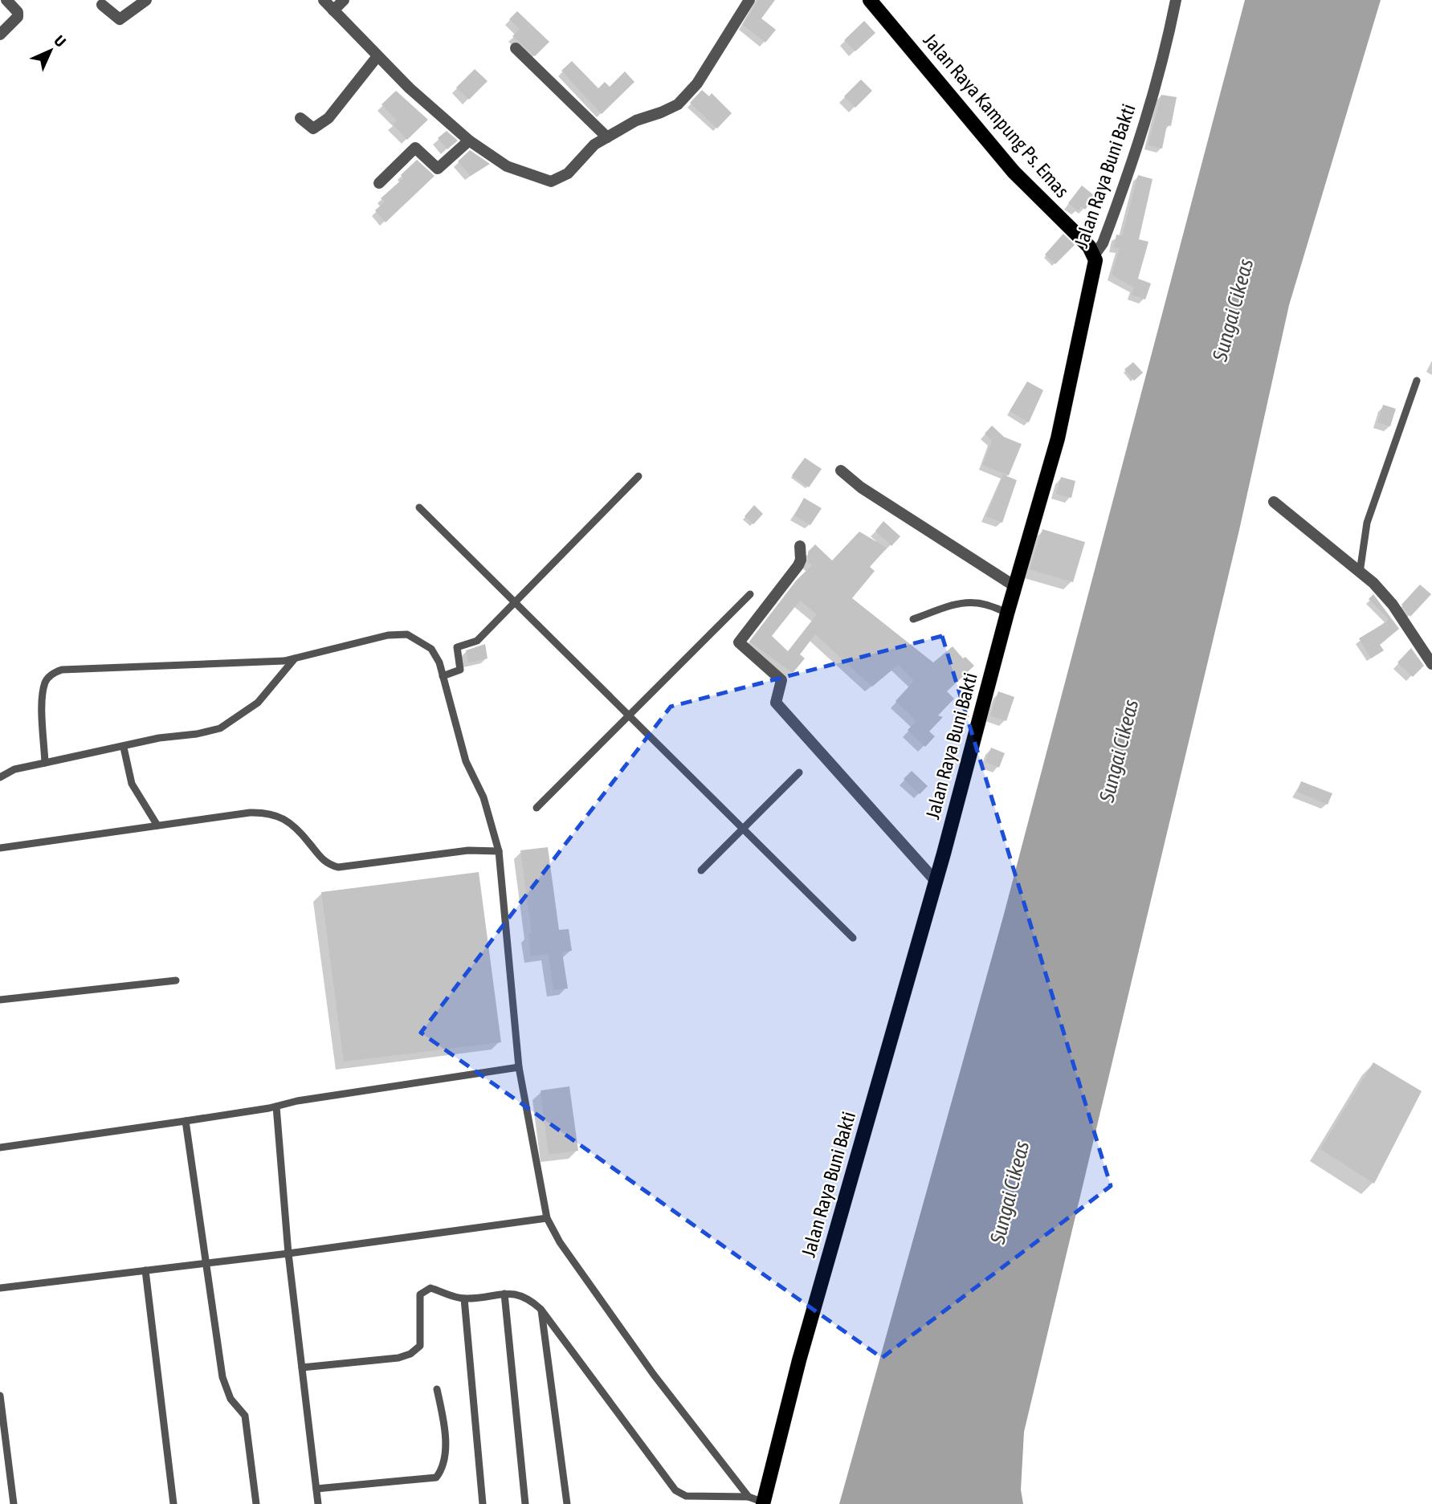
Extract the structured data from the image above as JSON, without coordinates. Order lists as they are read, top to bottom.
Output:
{
  "streets": {
    "main road": ["Jalan Raya Kampung Ps. Emas", "Jalan Raya Buni Bakti"]
  },
  "crossings": [
    ["Jalan Raya Kampung Ps. Emas", "Jalan Raya Buni Bakti"]
  ],
  "water": ["Sungai Cikeas"],
  "north": "top right"
}
